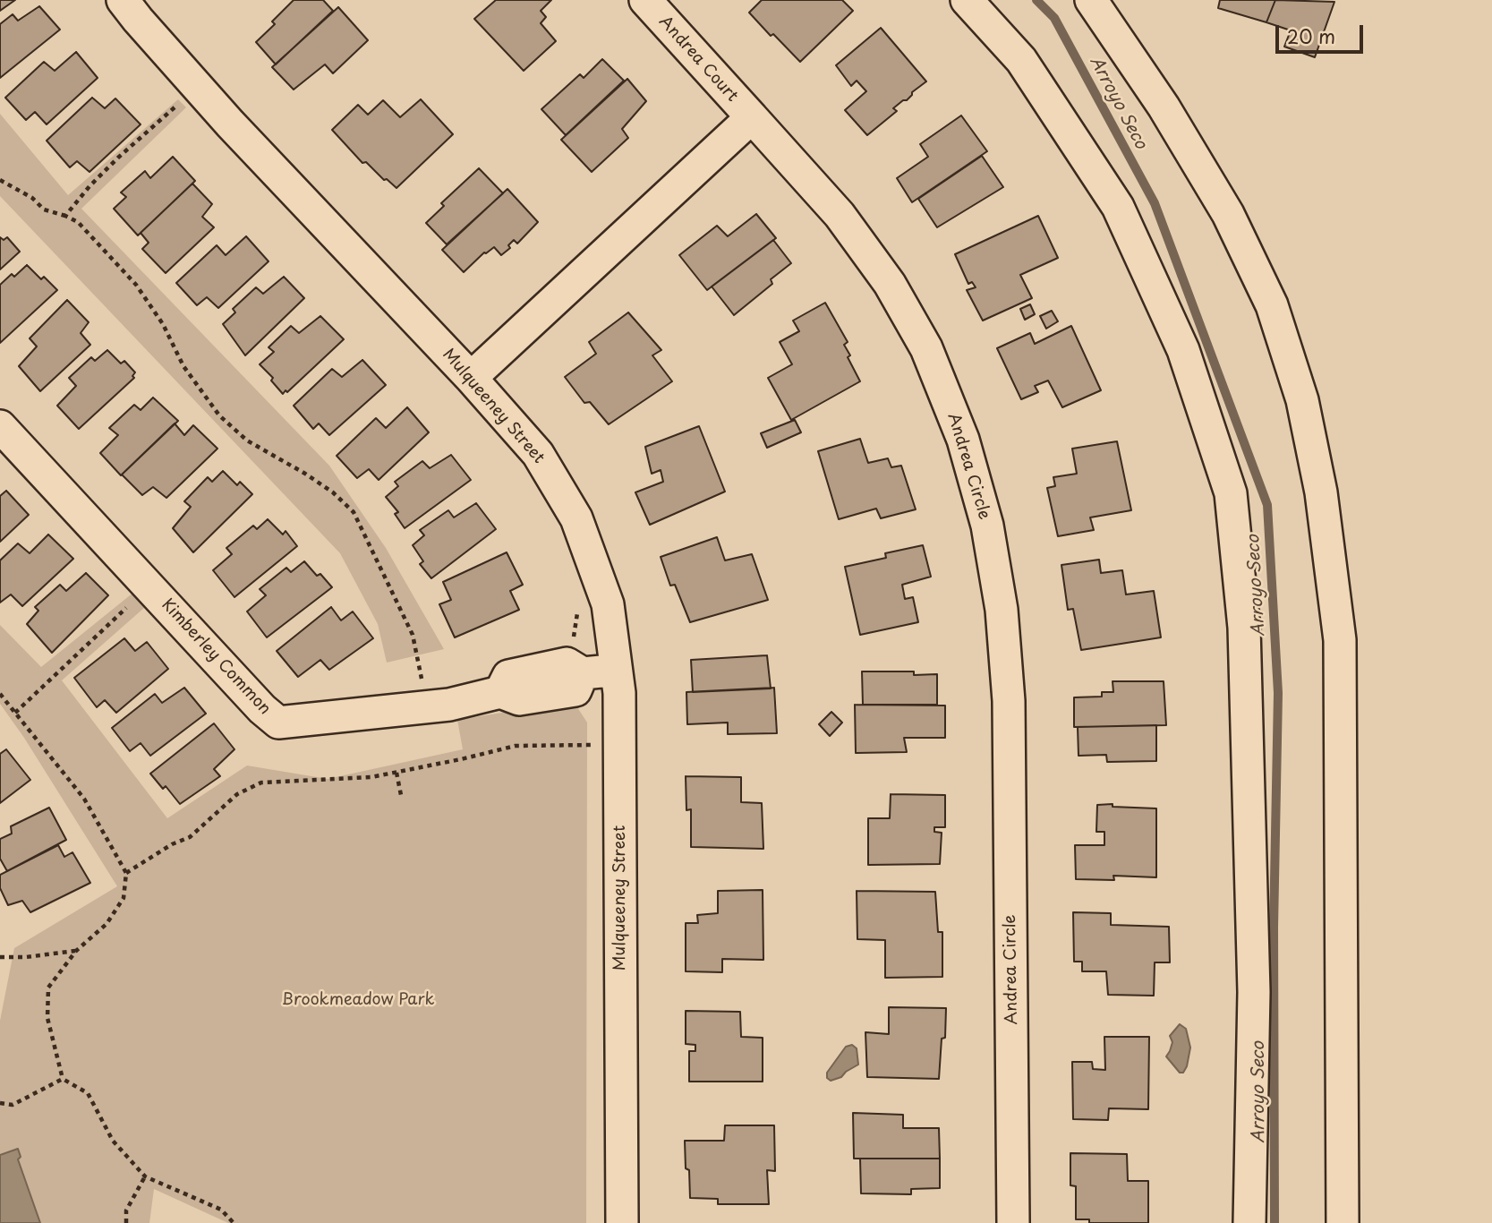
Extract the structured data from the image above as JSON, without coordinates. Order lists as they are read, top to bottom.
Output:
{
  "streets": {
    "street": [
      "Andrea Court",
      "Mulqueeney Street",
      "Andrea Circle",
      "Kimberley Common"
    ]
  },
  "crossings": [
    ["Andrea Court", "Andrea Circle"],
    ["Mulqueeney Street", "Kimberley Common"]
  ],
  "water": ["Arroyo Seco"],
  "parks": ["Brookmeadow Park"],
  "scale_bar": "20 m"
}
